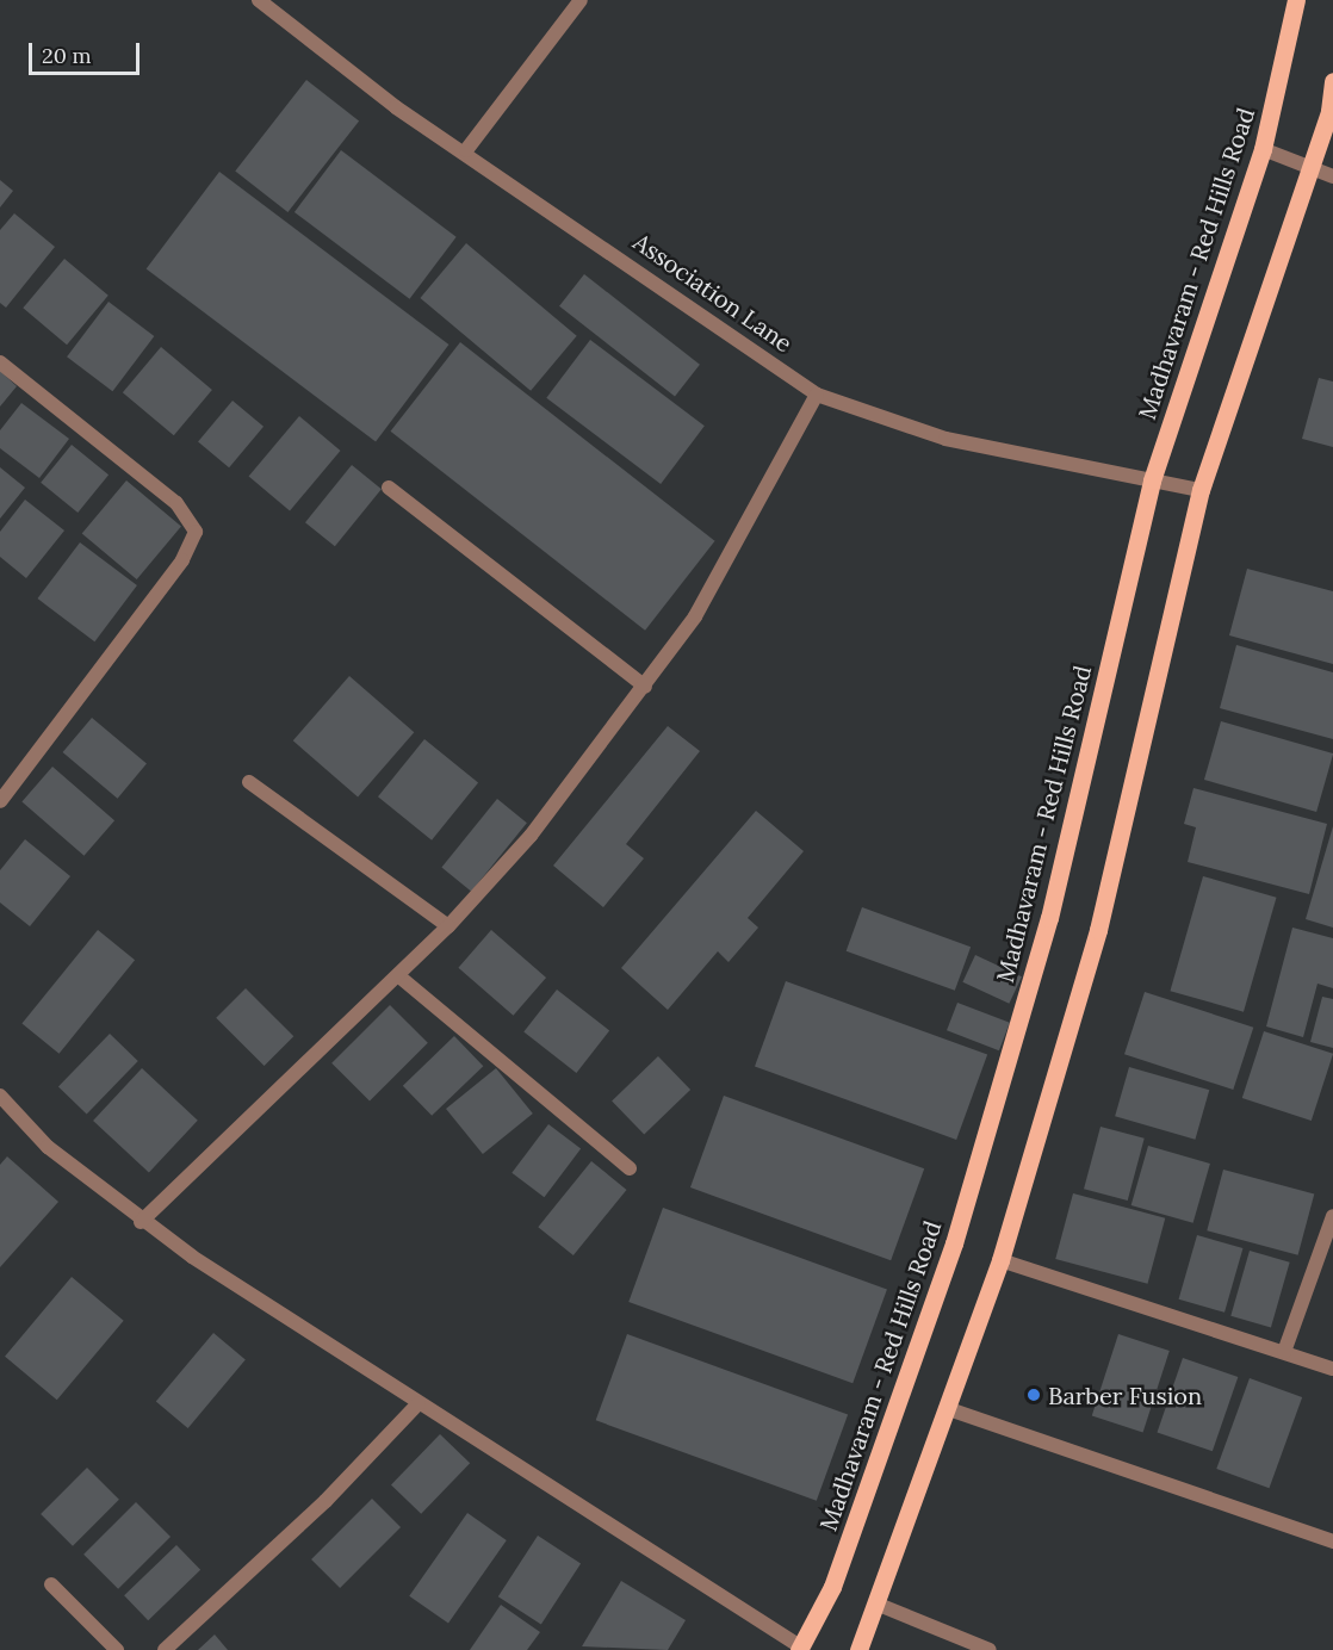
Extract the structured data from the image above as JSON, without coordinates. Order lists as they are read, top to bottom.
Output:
{
  "streets": {
    "main road": ["Madhavaram - Red Hills Road"],
    "street": ["Association Lane"]
  },
  "crossings": [
    ["Madhavaram - Red Hills Road", "Association Lane"]
  ],
  "places": ["Barber Fusion"],
  "scale_bar": "20 m"
}
